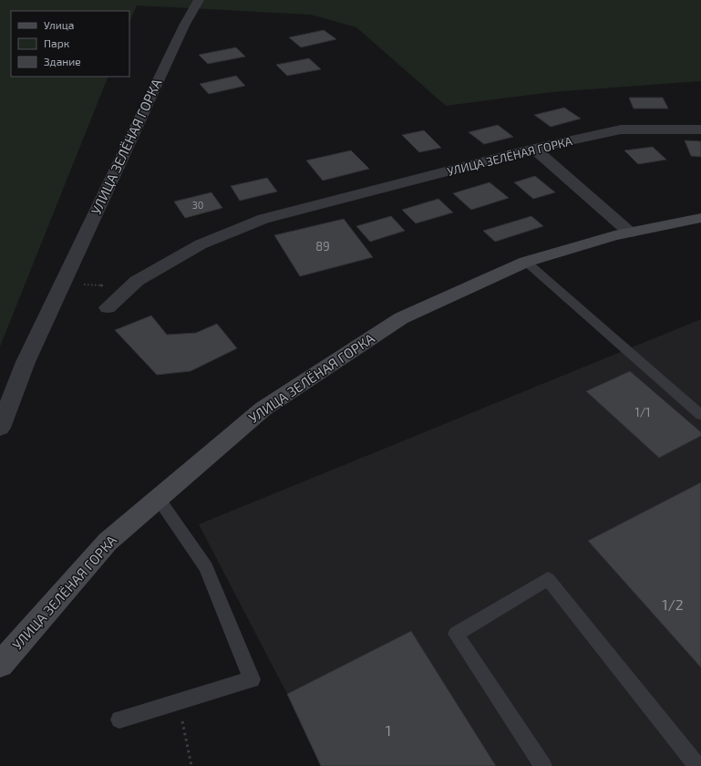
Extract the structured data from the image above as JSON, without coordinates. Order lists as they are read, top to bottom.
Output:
{
  "streets": {
    "street": ["УЛИЦА ЗЕЛЁНАЯ ГОРКА"]
  },
  "house_numbers": [
    "30",
    "89",
    "1/1",
    "1/2",
    "1"
  ],
  "legend": ["Улица", "Парк", "Здание"]
}
